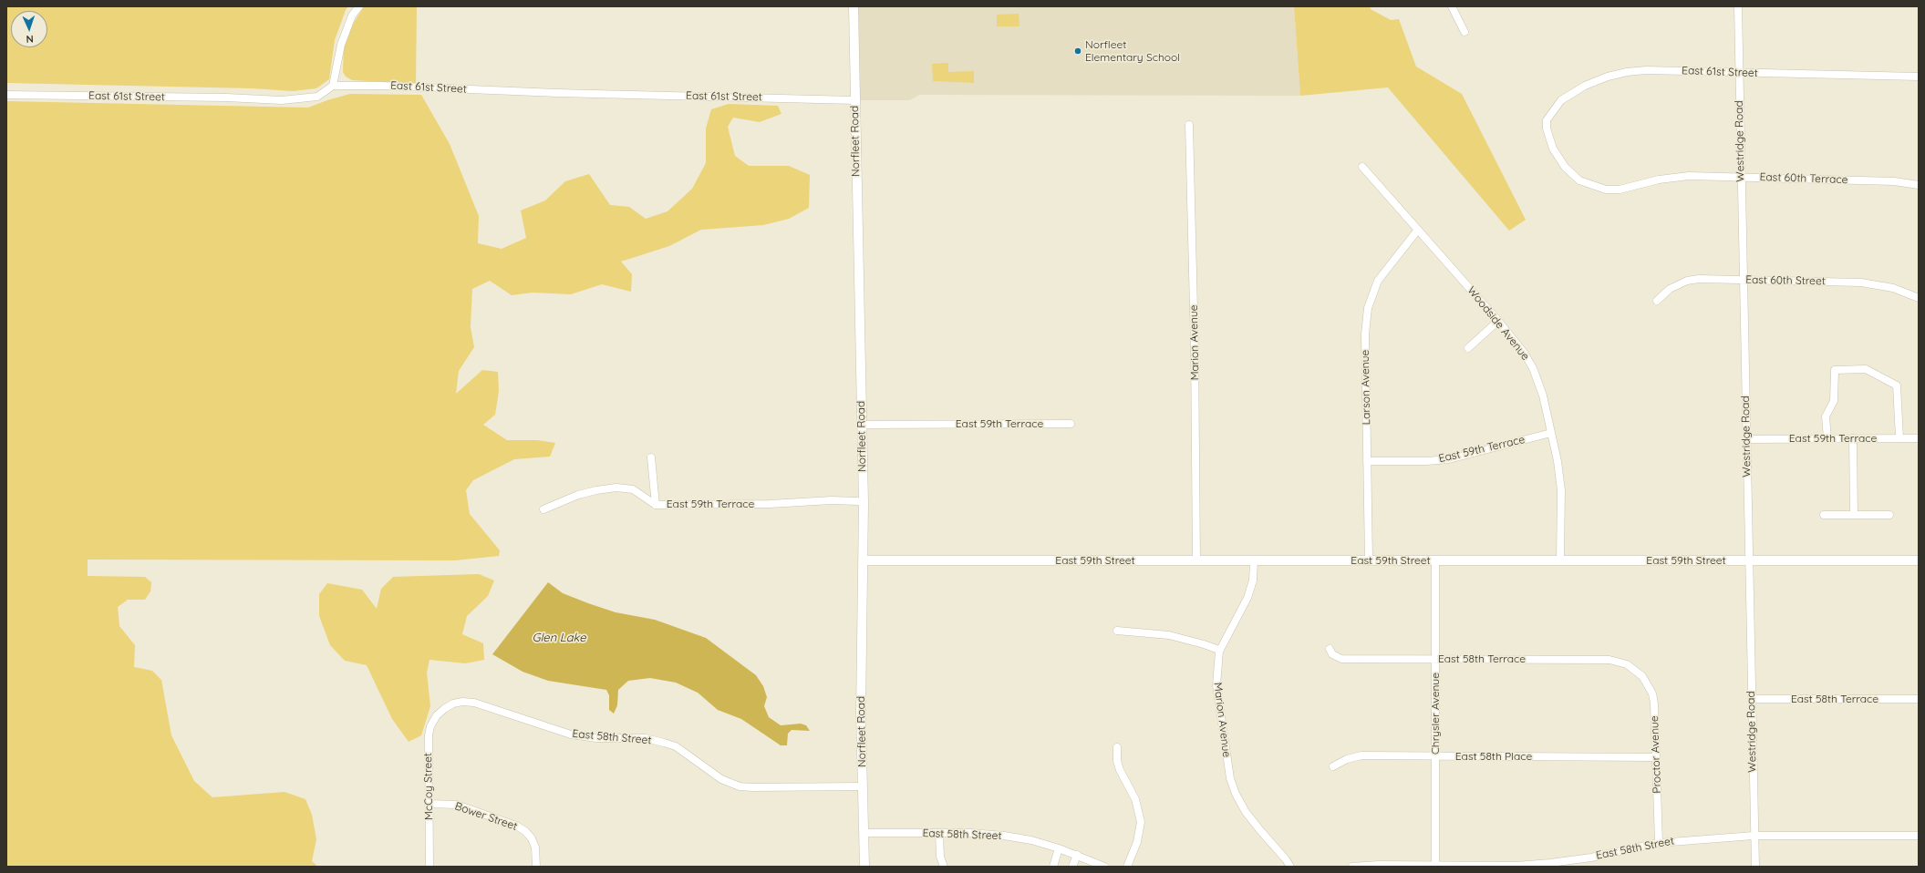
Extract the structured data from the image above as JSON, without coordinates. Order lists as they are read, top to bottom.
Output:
{
  "streets": {
    "street": [
      "East 61st Street",
      "Norfleet Road",
      "Westridge Road",
      "East 60th Terrace",
      "East 60th Street",
      "Woodside Avenue",
      "Marion Avenue",
      "Larson Avenue",
      "East 59th Terrace",
      "East 59th Street",
      "East 58th Terrace",
      "Chrysler Avenue",
      "East 58th Street",
      "Proctor Avenue",
      "East 58th Place",
      "McCoy Street",
      "Bower Street"
    ]
  },
  "crossings": [
    ["East 61st Street", "Norfleet Road"],
    ["East 61st Street", "Westridge Road"],
    ["East 61st Street", "East 60th Terrace"],
    ["Norfleet Road", "East 59th Terrace"],
    ["Norfleet Road", "East 59th Street"],
    ["Norfleet Road", "East 58th Street"],
    ["Westridge Road", "East 60th Terrace"],
    ["Westridge Road", "East 60th Street"],
    ["Westridge Road", "East 59th Terrace"],
    ["Westridge Road", "East 59th Street"],
    ["Westridge Road", "East 58th Terrace"],
    ["Westridge Road", "East 58th Street"],
    ["Woodside Avenue", "Larson Avenue"],
    ["Woodside Avenue", "East 59th Terrace"],
    ["Woodside Avenue", "East 59th Street"],
    ["Marion Avenue", "East 59th Street"],
    ["Larson Avenue", "East 59th Terrace"],
    ["Larson Avenue", "East 59th Street"],
    ["East 59th Street", "Chrysler Avenue"],
    ["East 58th Terrace", "Chrysler Avenue"],
    ["East 58th Terrace", "Proctor Avenue"],
    ["Chrysler Avenue", "East 58th Street"],
    ["Chrysler Avenue", "East 58th Place"],
    ["East 58th Street", "Proctor Avenue"],
    ["East 58th Street", "McCoy Street"],
    ["Proctor Avenue", "East 58th Place"],
    ["McCoy Street", "Bower Street"]
  ],
  "water": ["Glen Lake"],
  "places": ["Norfleet Elementary School"],
  "north": "bottom"
}
